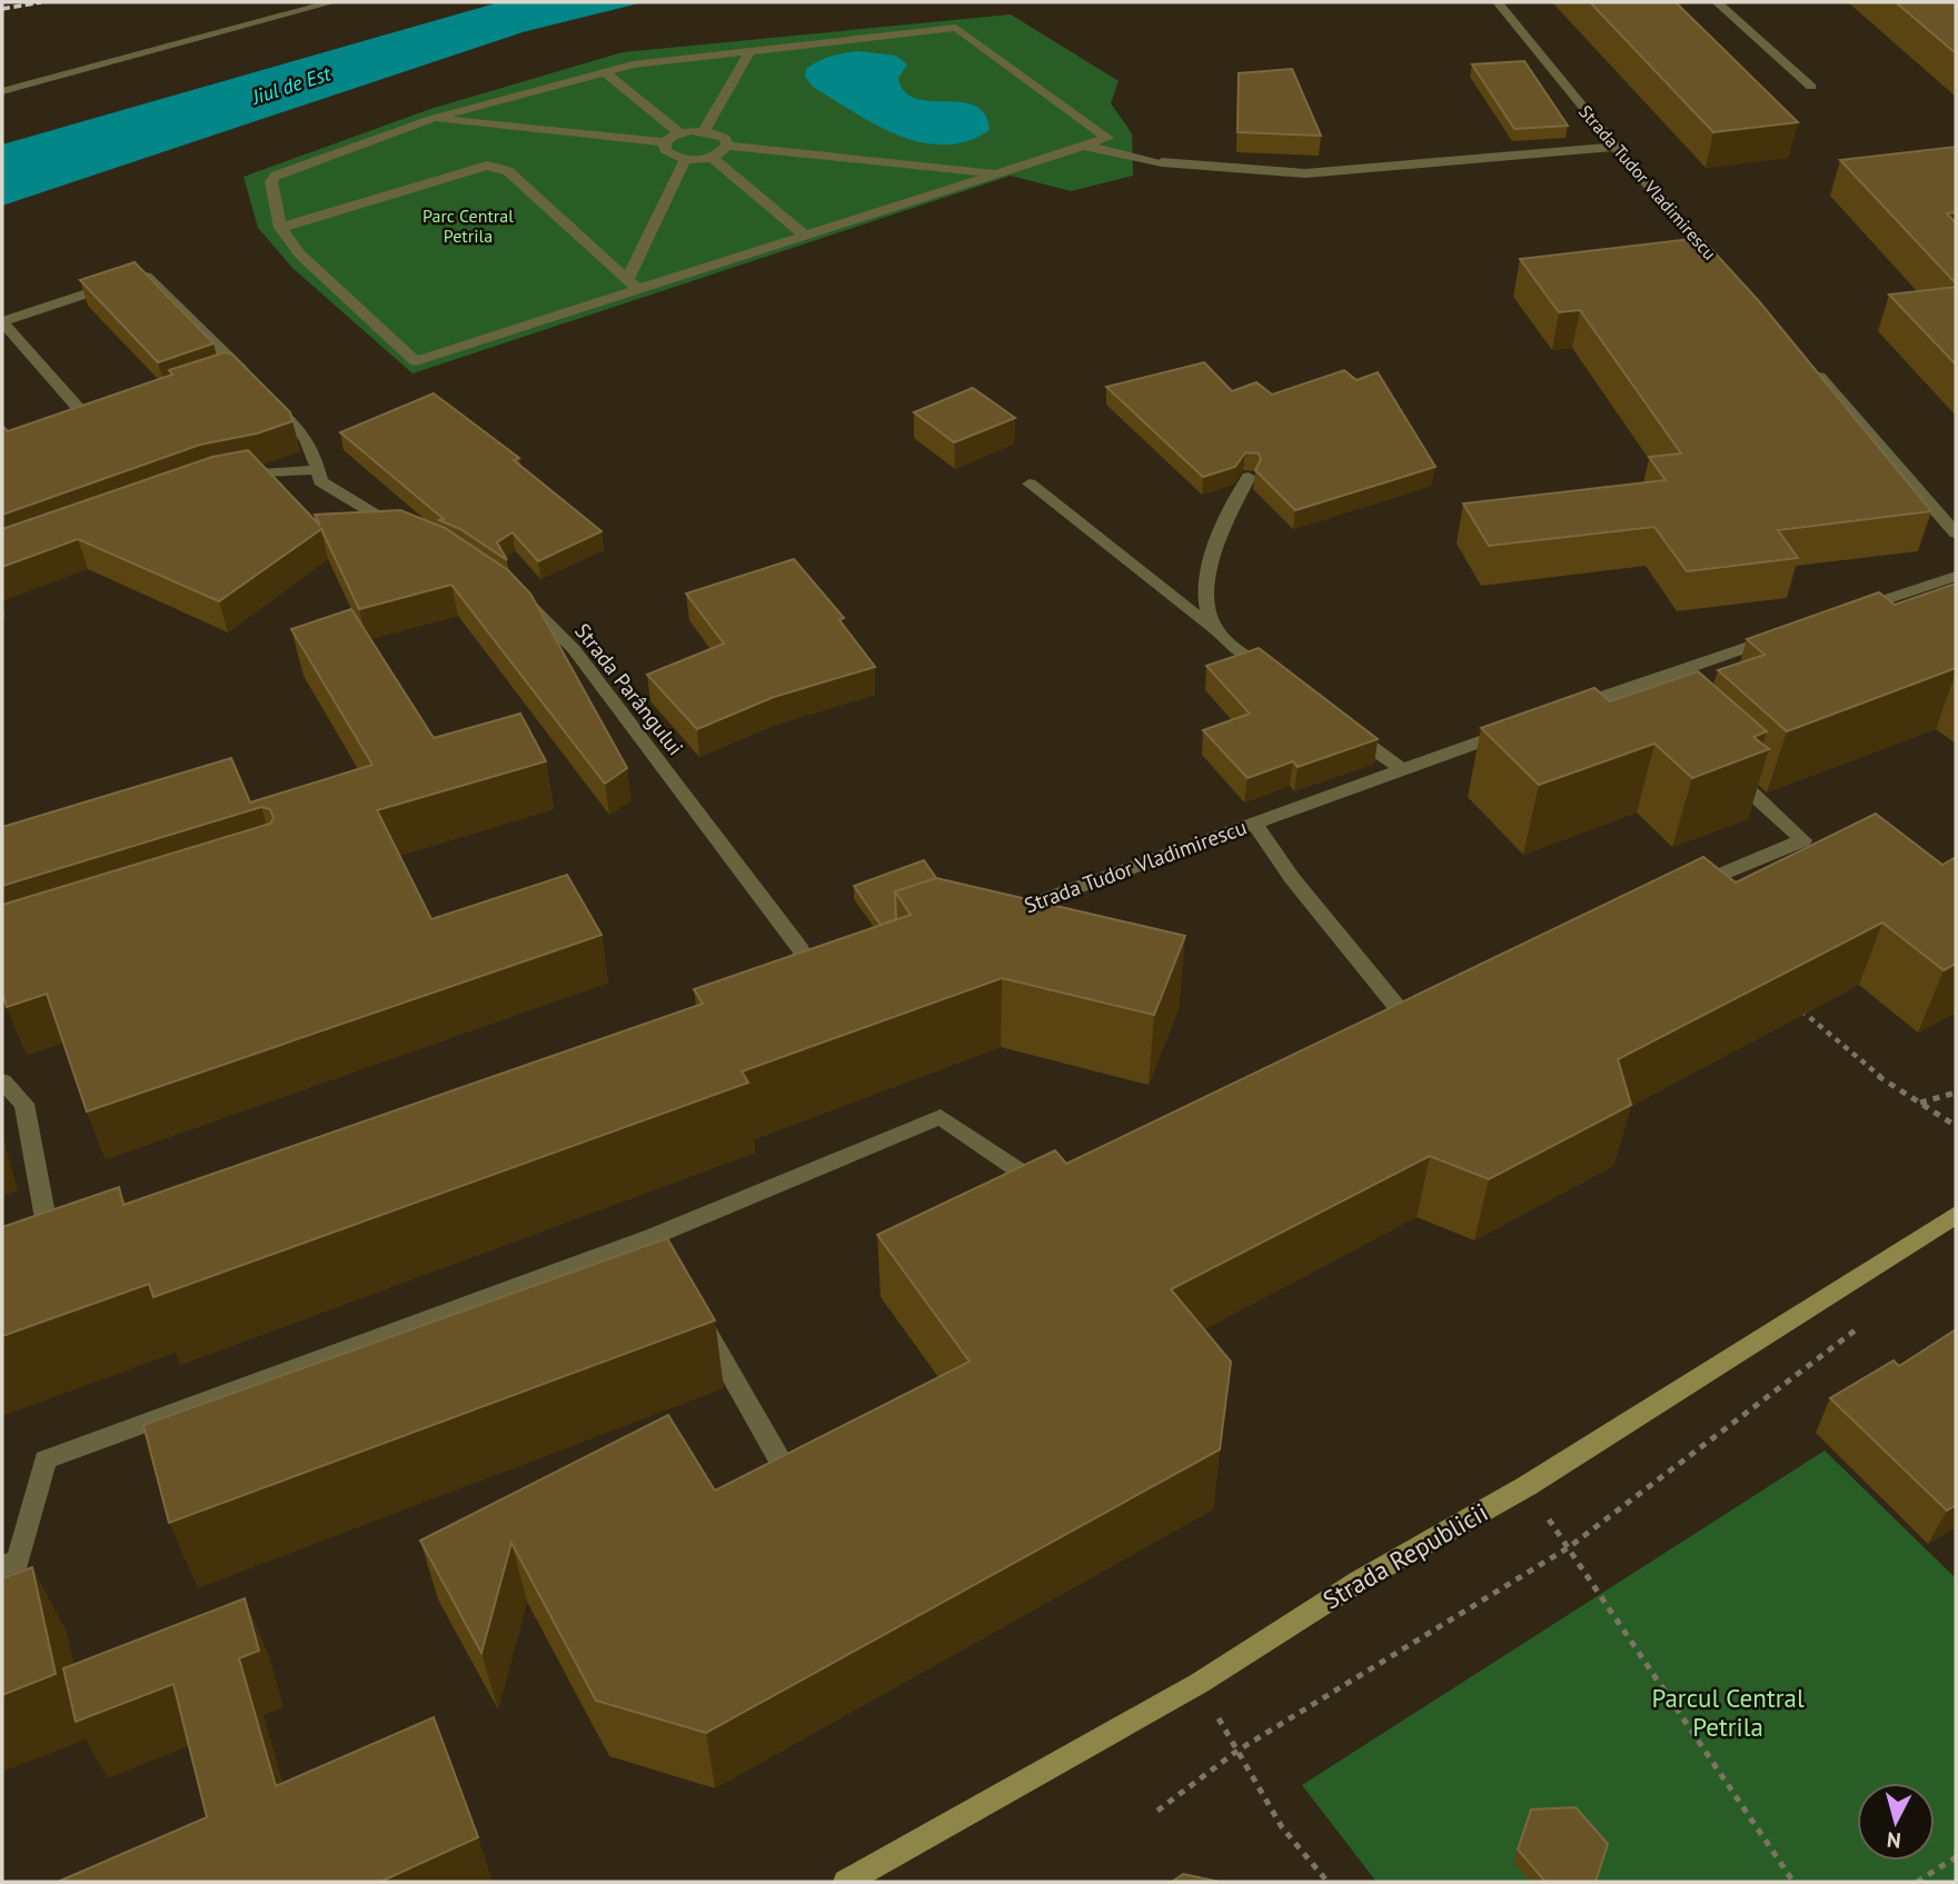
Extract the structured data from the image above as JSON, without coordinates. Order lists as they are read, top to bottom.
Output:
{
  "streets": {
    "main road": ["Strada Republicii"],
    "street": ["Strada Tudor Vladimirescu", "Strada Parângului"]
  },
  "water": ["Jiul de Est"],
  "parks": ["Parc Central Petrila", "Parcul Central Petrila"],
  "north": "bottom"
}
